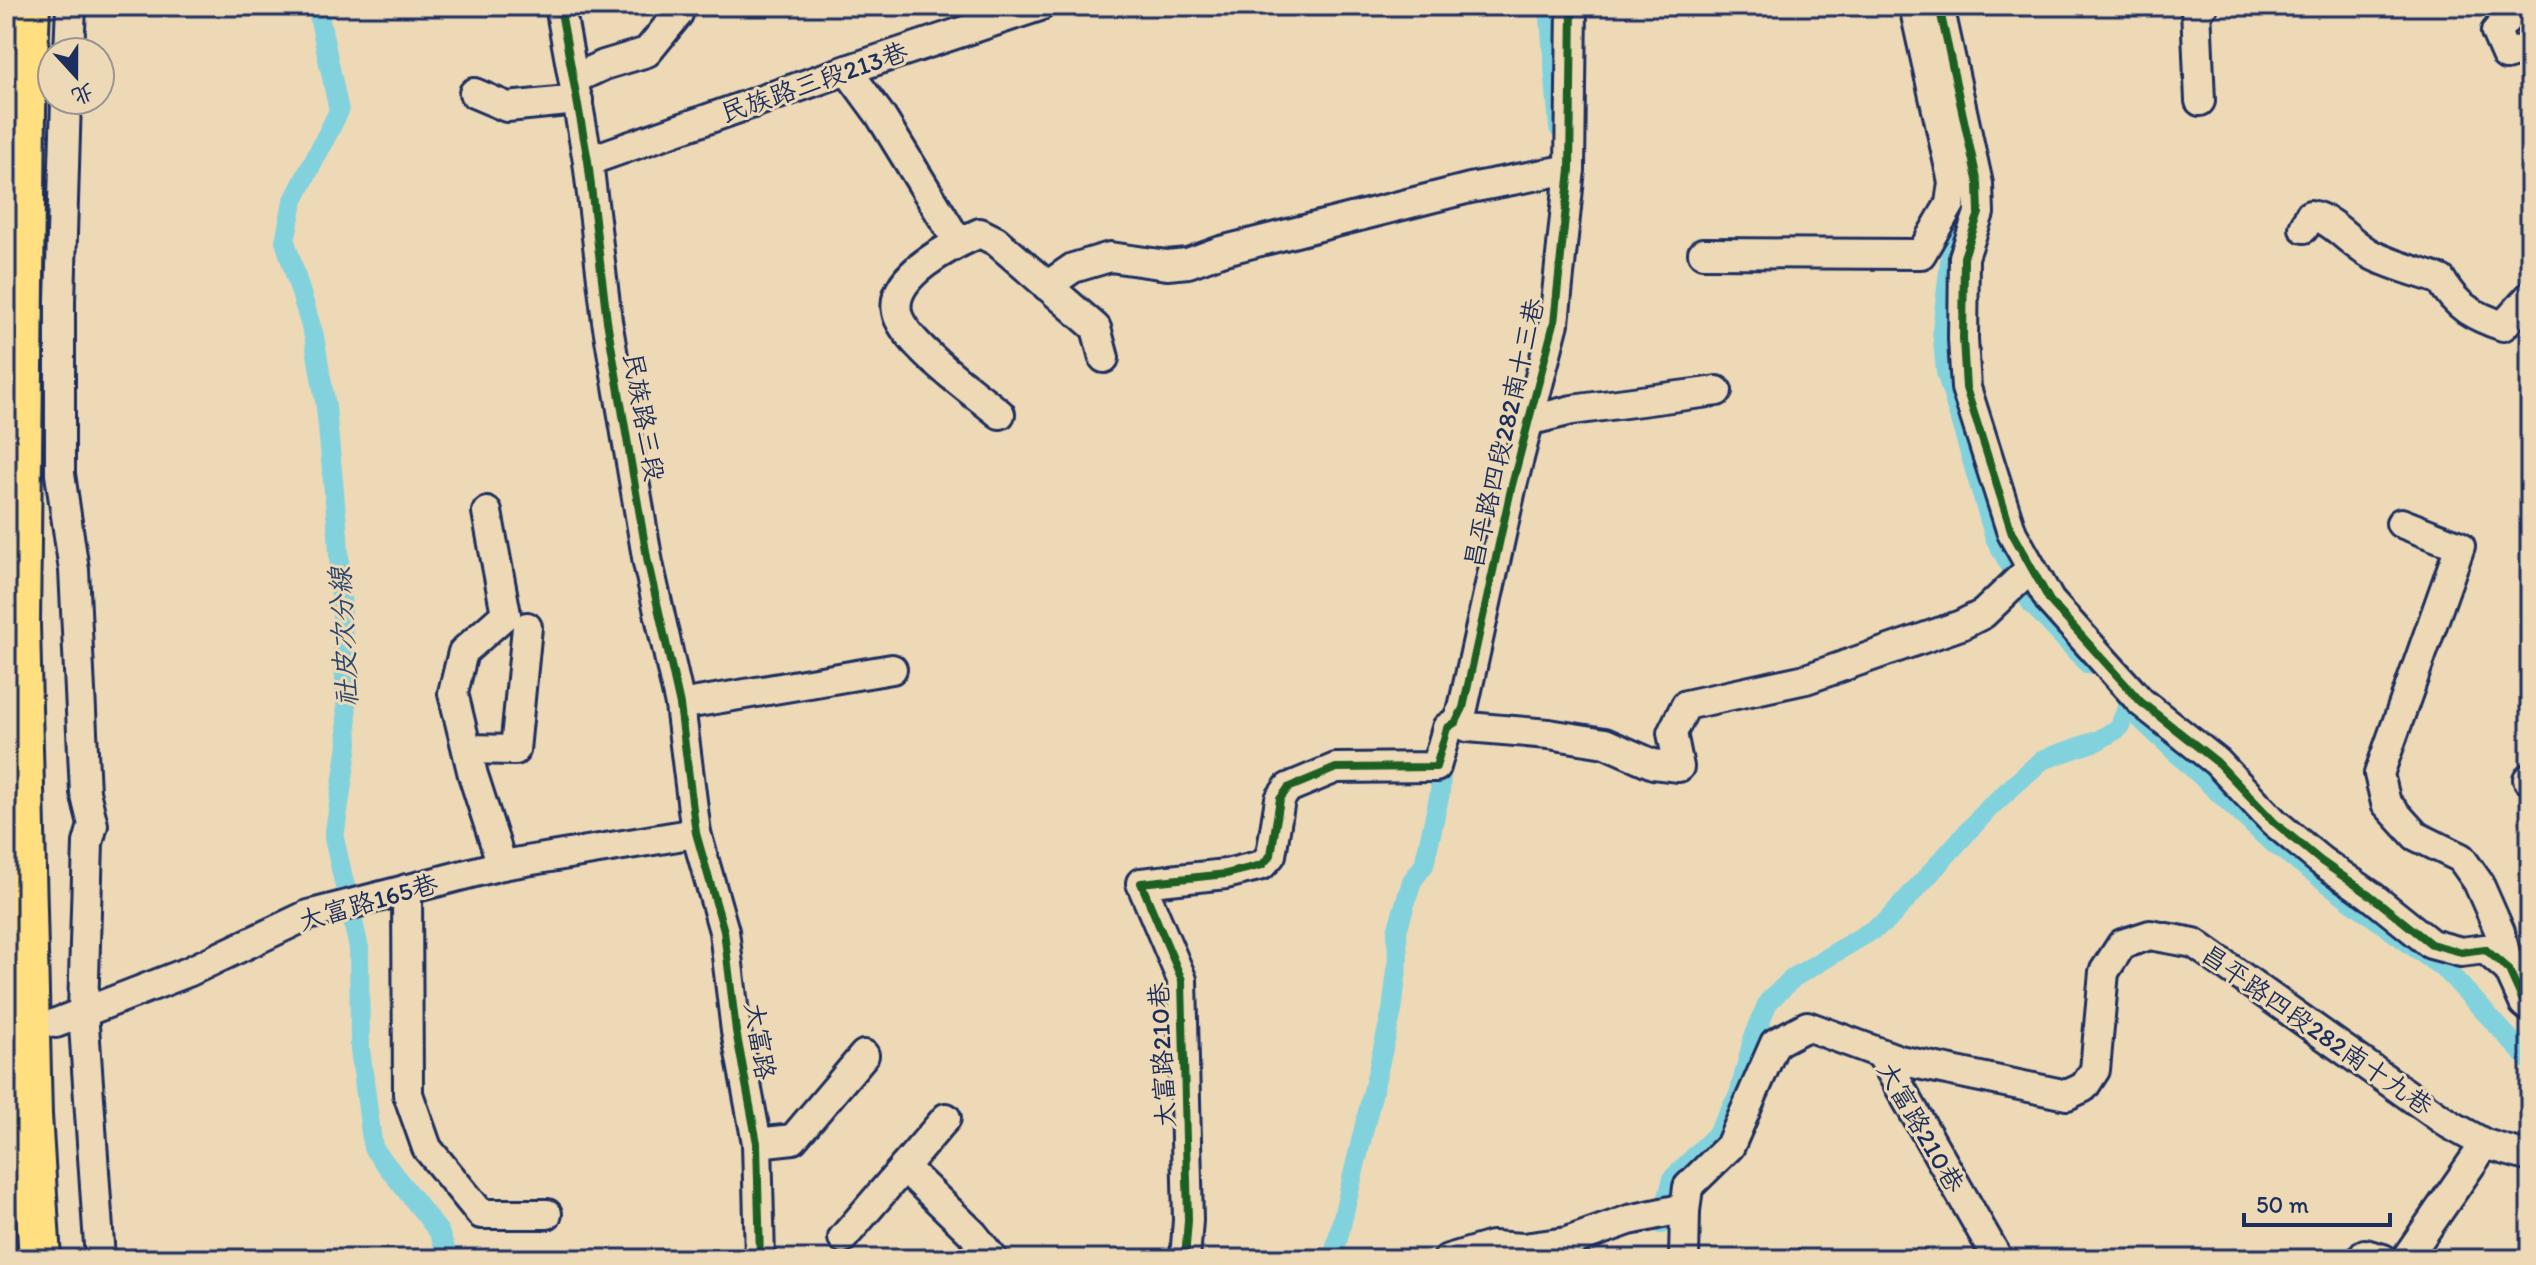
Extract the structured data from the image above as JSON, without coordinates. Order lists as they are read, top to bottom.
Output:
{
  "streets": {
    "street": [
      "民族路三段213巷",
      "民族路三段",
      "昌平路四段282南十三巷",
      "大富路165巷",
      "昌平路四段282南十九巷",
      "大富路",
      "大富路210巷"
    ]
  },
  "crossings": [
    ["民族路三段213巷", "民族路三段"],
    ["民族路三段", "大富路165巷"],
    ["民族路三段", "大富路"],
    ["昌平路四段282南十三巷", "大富路210巷"],
    ["大富路165巷", "大富路"],
    ["昌平路四段282南十九巷", "大富路210巷"]
  ],
  "water": ["社皮次分線"],
  "scale_bar": "50 m",
  "north": "bottom"
}
